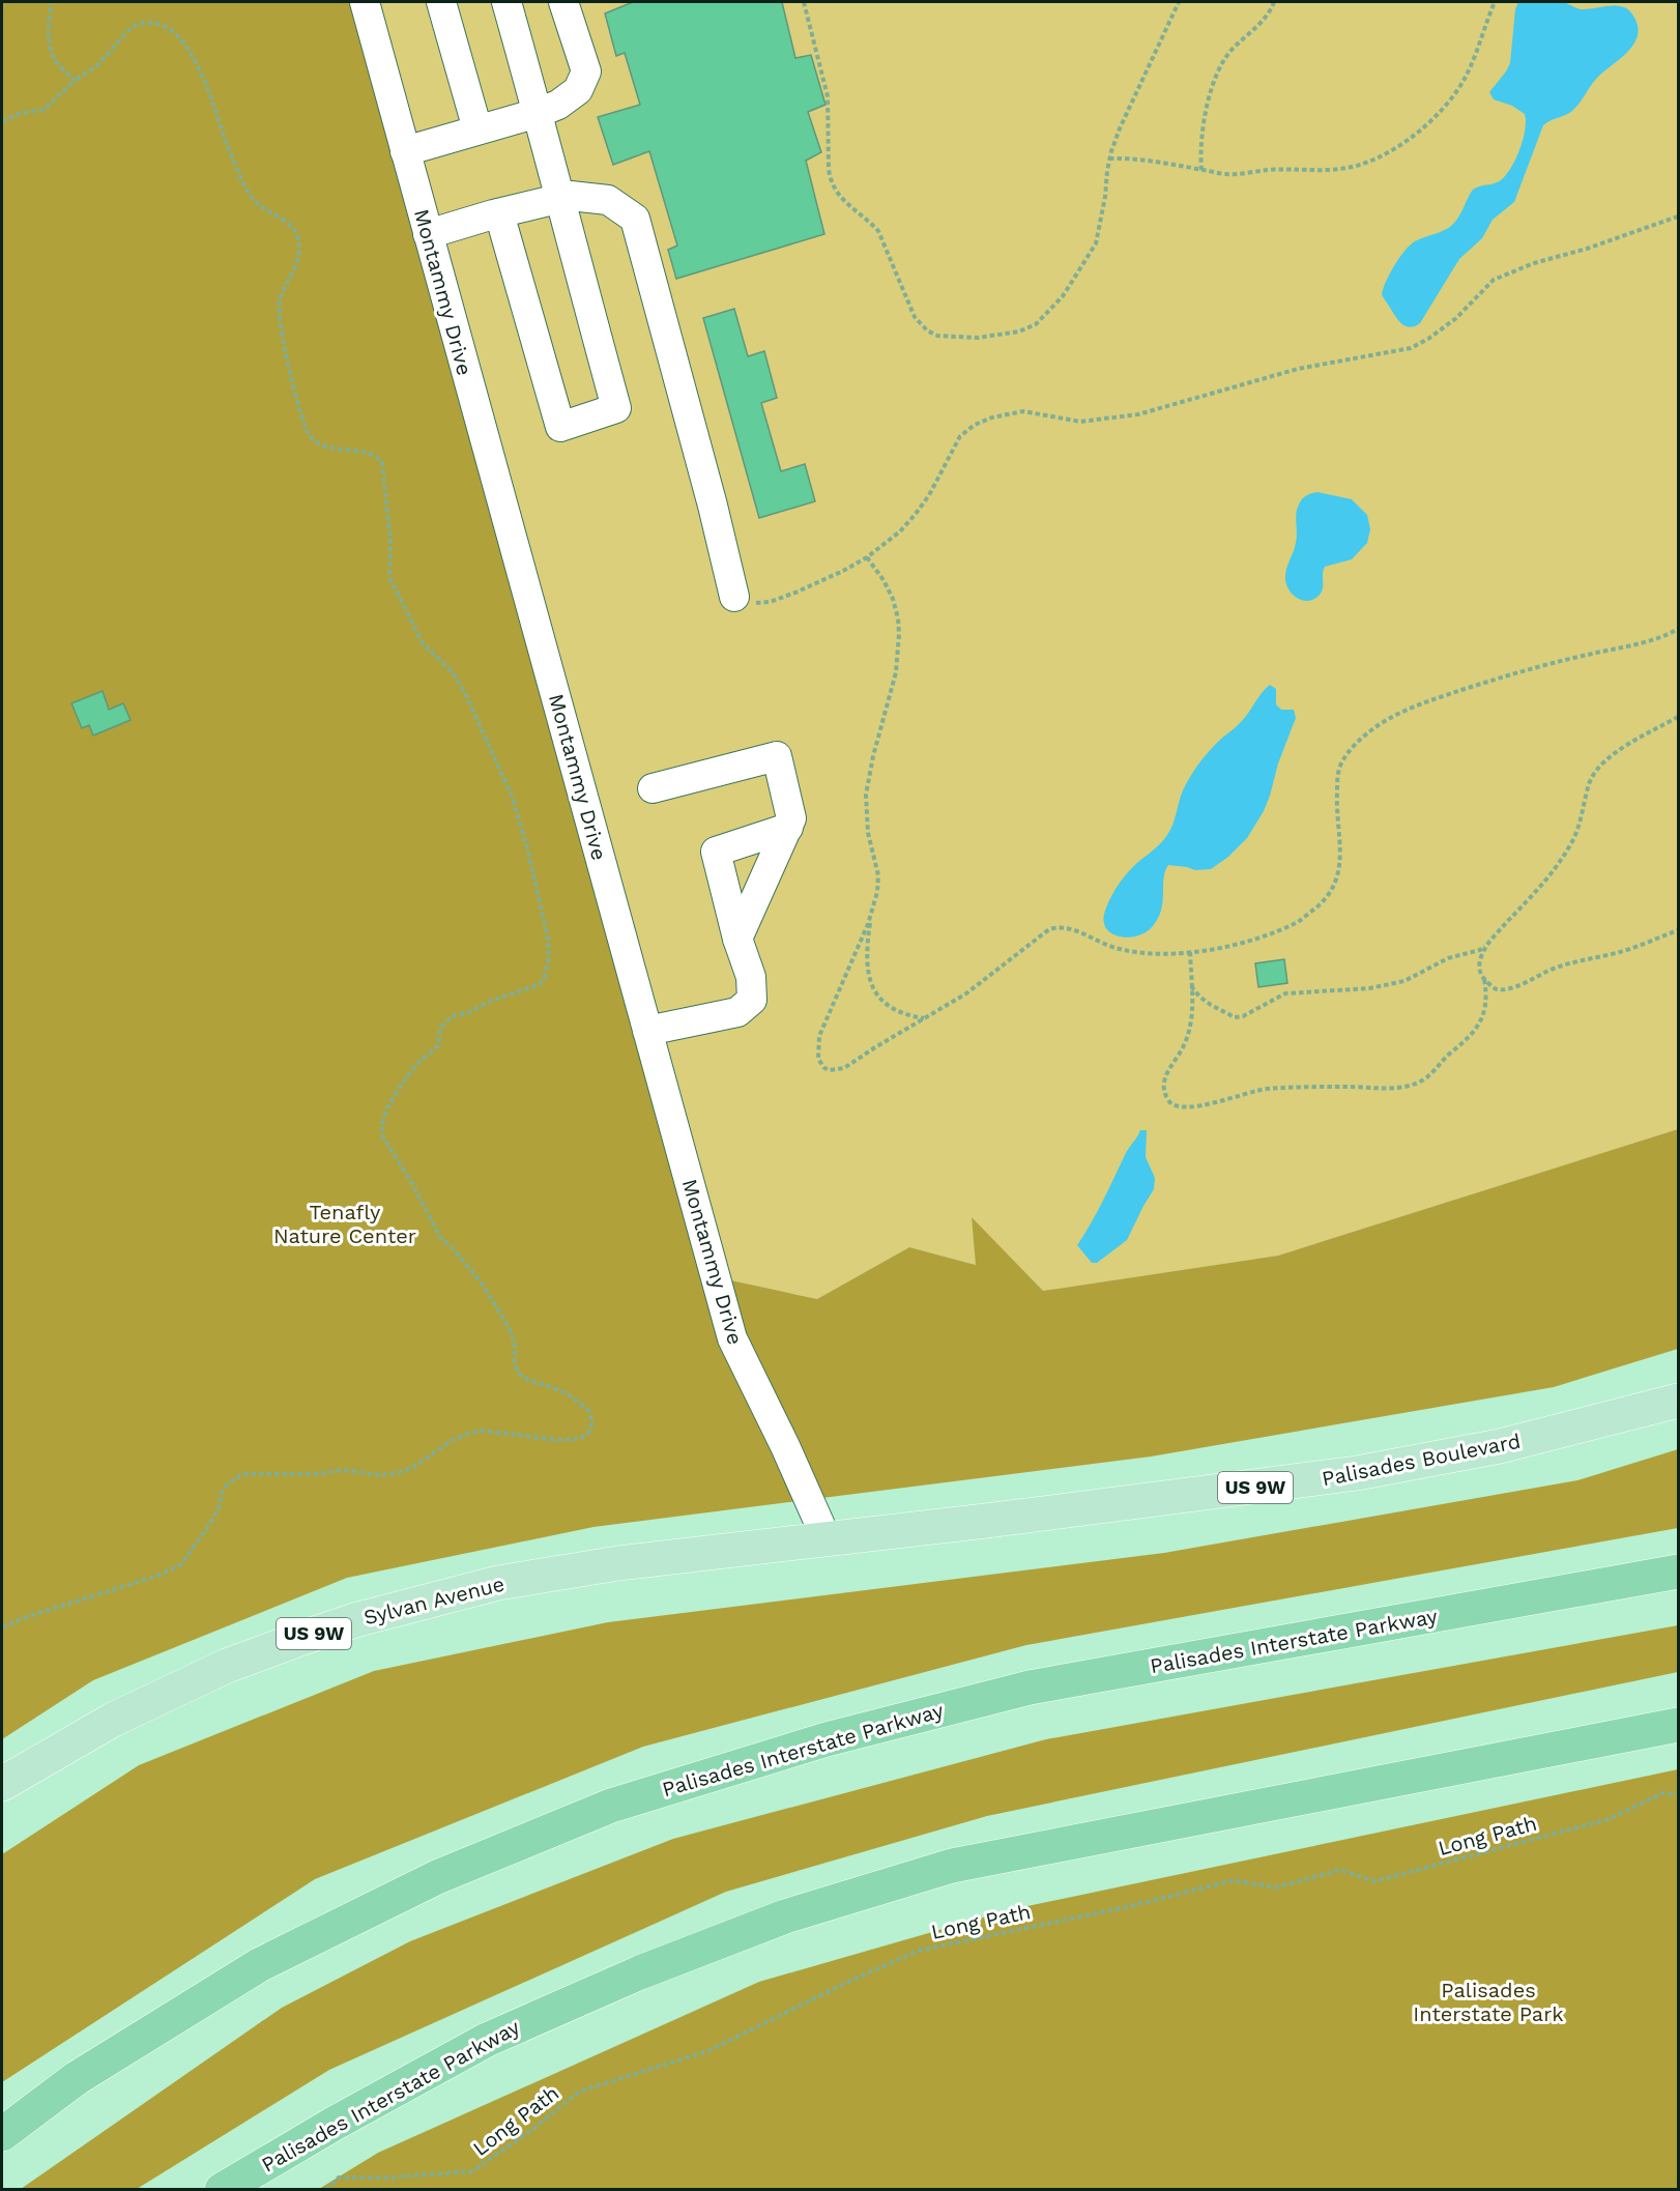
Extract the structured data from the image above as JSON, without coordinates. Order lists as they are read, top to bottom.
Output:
{
  "streets": {
    "highway": ["Palisades Interstate Parkway"],
    "main road": ["Palisades Boulevard", "US 9W", "Sylvan Avenue"],
    "street": ["Montammy Drive"],
    "path": ["Long Path"]
  },
  "crossings": [
    ["Montammy Drive", "Palisades Boulevard"],
    ["Montammy Drive", "Sylvan Avenue"],
    ["Palisades Boulevard", "Sylvan Avenue"]
  ],
  "parks": ["Tenafly Nature Center", "Palisades Interstate Park"]
}
